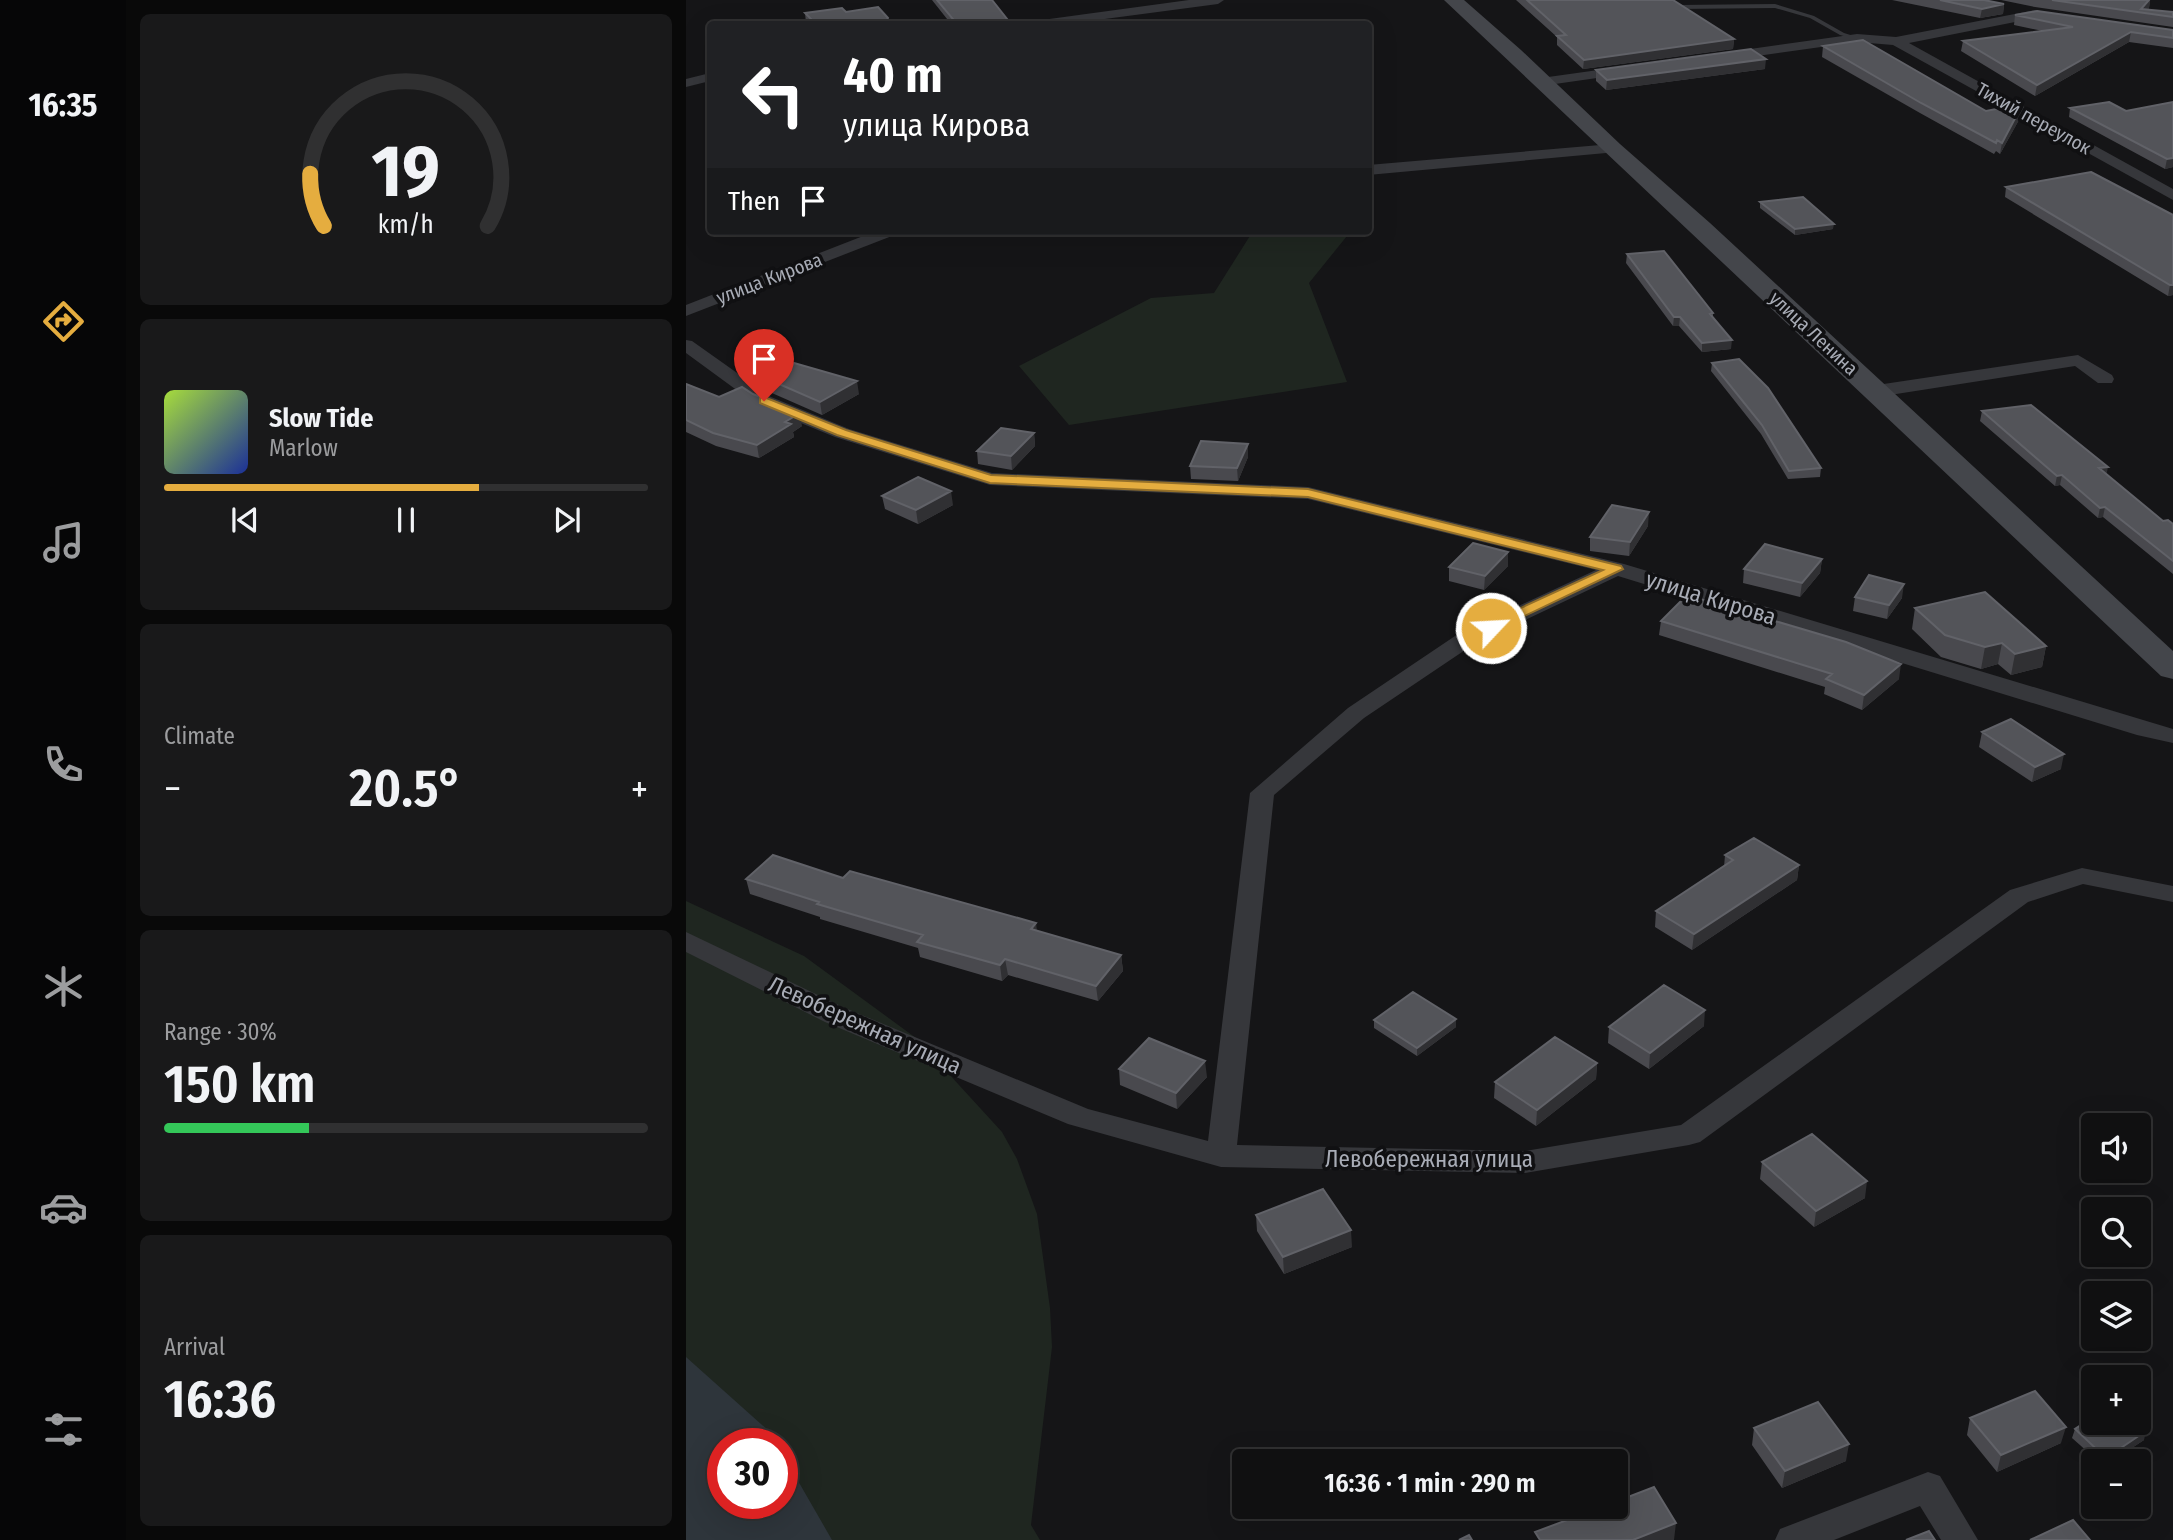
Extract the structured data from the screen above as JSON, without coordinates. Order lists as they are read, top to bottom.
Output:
{
  "streets": {
    "main road": ["улица Ленина"],
    "street": ["Тихий переулок", "улица Кирова", "Левобережная улица"]
  },
  "page": {
    "tabs": "16:35",
    "turn": ["40 m", "улица Кирова"],
    "then": "Then",
    "song": ["Slow Tide", "Marlow"],
    "tile": [
      "Climate",
      ["Range · 30%", "150 km"],
      ["Arrival", "16:36"]
    ],
    "heat": ["−", "20.5°", "+"],
    "map_buttons": ["+", "−"],
    "limit": "30",
    "trip": "16:36 · 1 min · 290 m",
    "gauge": ["19", "km/h"]
  }
}
